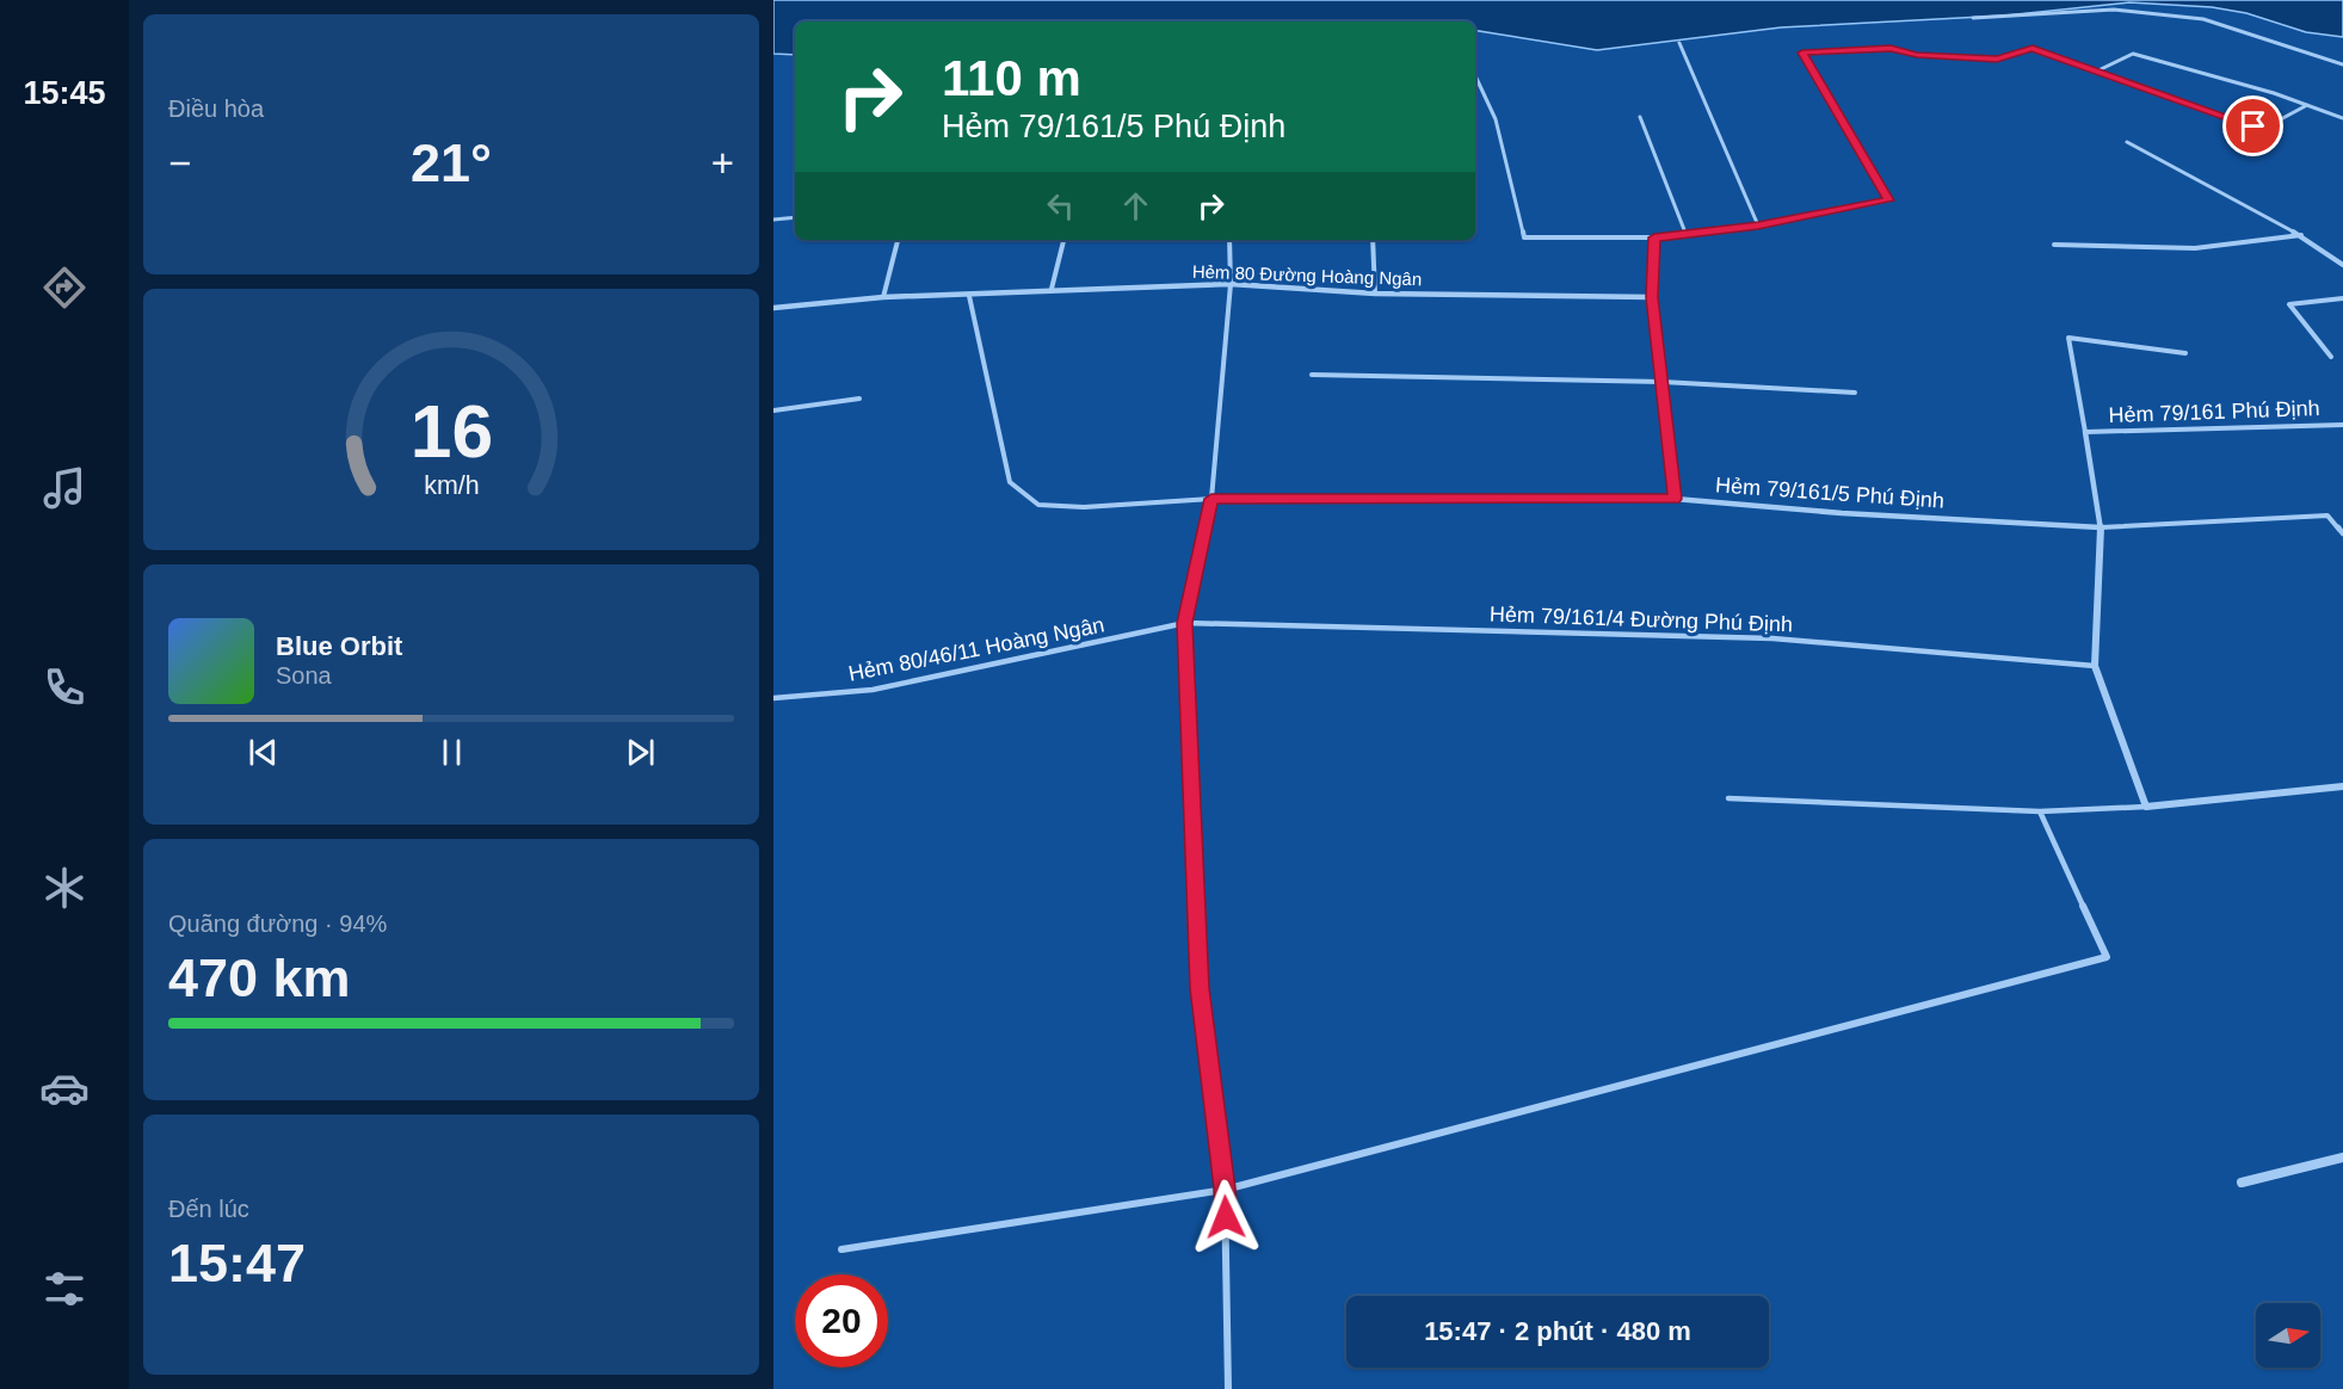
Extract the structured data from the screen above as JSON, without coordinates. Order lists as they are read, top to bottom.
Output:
{
  "streets": {
    "street": ["Hẻm 80 Đường Hoàng Ngân", "Hẻm 79/161/5 Phú Định"],
    "lane": ["Hẻm 79/161 Phú Định", "Hẻm 79/161/4 Đường Phú Định", "Hẻm 80/46/11 Hoàng Ngân"]
  },
  "crossings": [
    ["Hẻm 79/161/4 Đường Phú Định", "Hẻm 80/46/11 Hoàng Ngân"]
  ],
  "north": "right",
  "page": {
    "tabs": "15:45",
    "tile": [
      "Điều hòa",
      ["Quãng đường · 94%", "470 km"],
      ["Đến lúc", "15:47"]
    ],
    "turn": ["110 m", "Hẻm 79/161/5 Phú Định"],
    "heat": ["−", "21°", "+"],
    "song": ["Blue Orbit", "Sona"],
    "limit": "20",
    "trip": "15:47 · 2 phút · 480 m",
    "gauge": ["16", "km/h"]
  }
}
